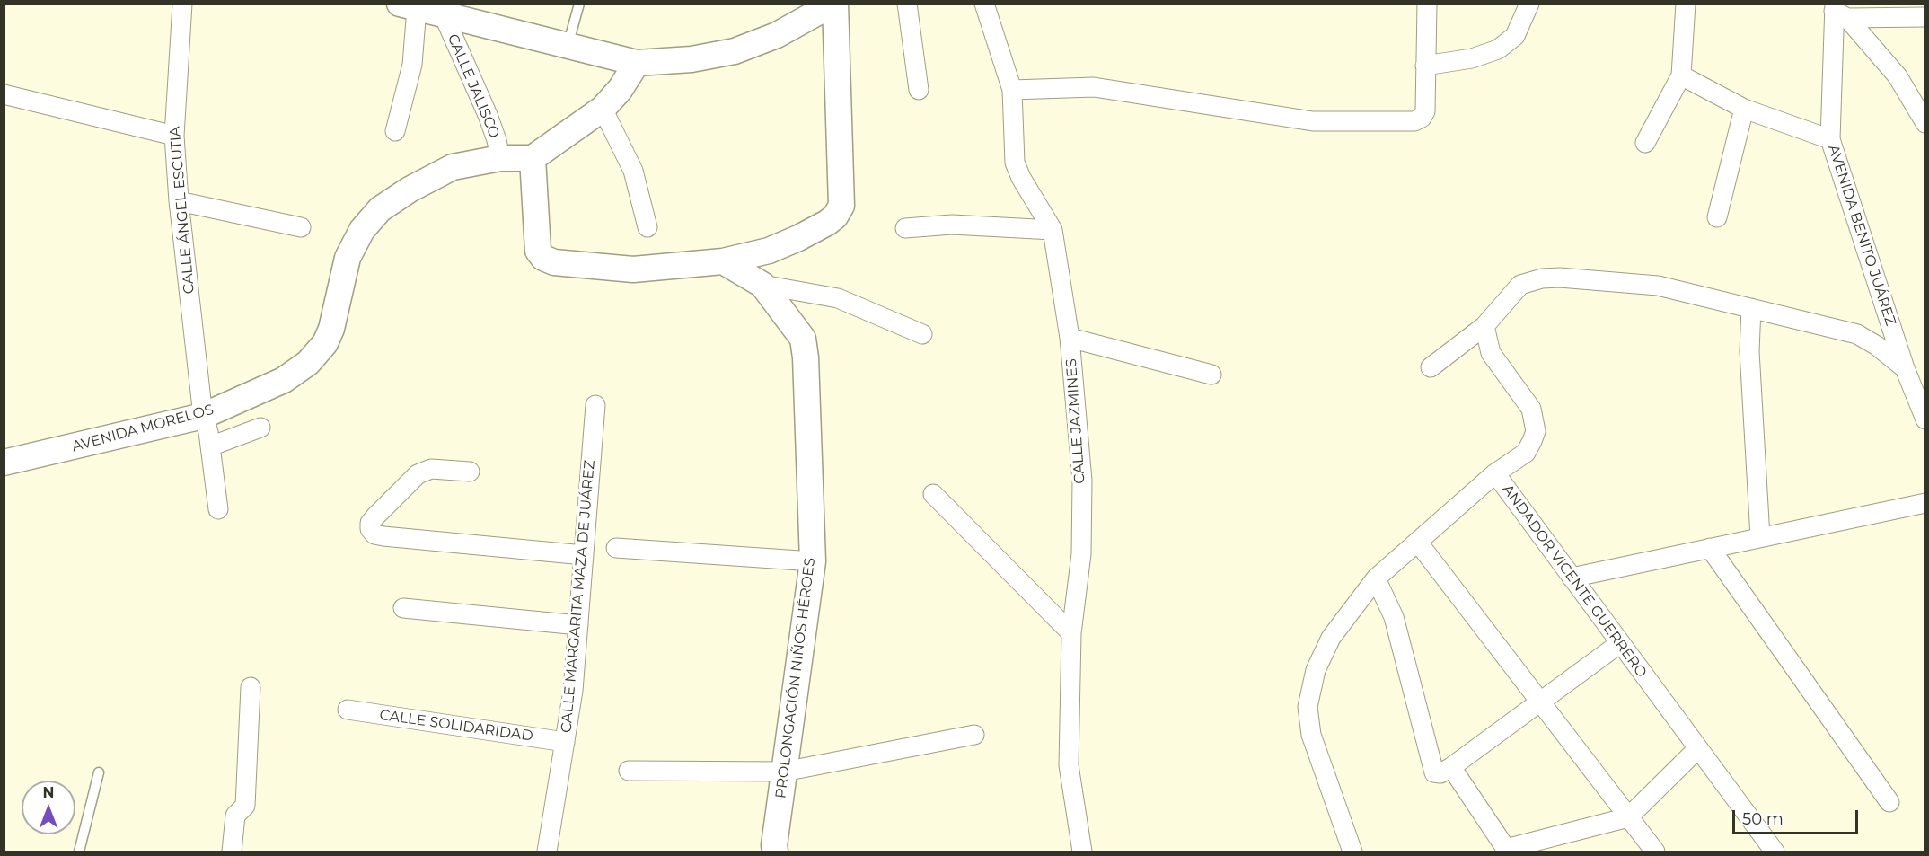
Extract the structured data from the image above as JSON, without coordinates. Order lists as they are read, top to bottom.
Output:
{
  "streets": {
    "street": [
      "CALLE JALISCO",
      "CALLE ÁNGEL ESCUTIA",
      "AVENIDA BENITO JUÁREZ",
      "CALLE JAZMINES",
      "AVENIDA MORELOS",
      "ANDADOR VICENTE GUERRERO",
      "CALLE MARGARITA MAZA DE JUÁREZ",
      "PROLONGACIÓN NIÑOS HÉROES",
      "CALLE SOLIDARIDAD"
    ]
  },
  "crossings": [
    ["CALLE JALISCO", "AVENIDA MORELOS"],
    ["CALLE ÁNGEL ESCUTIA", "AVENIDA MORELOS"],
    ["CALLE MARGARITA MAZA DE JUÁREZ", "CALLE SOLIDARIDAD"]
  ],
  "scale_bar": "50 m",
  "north": "top"
}
